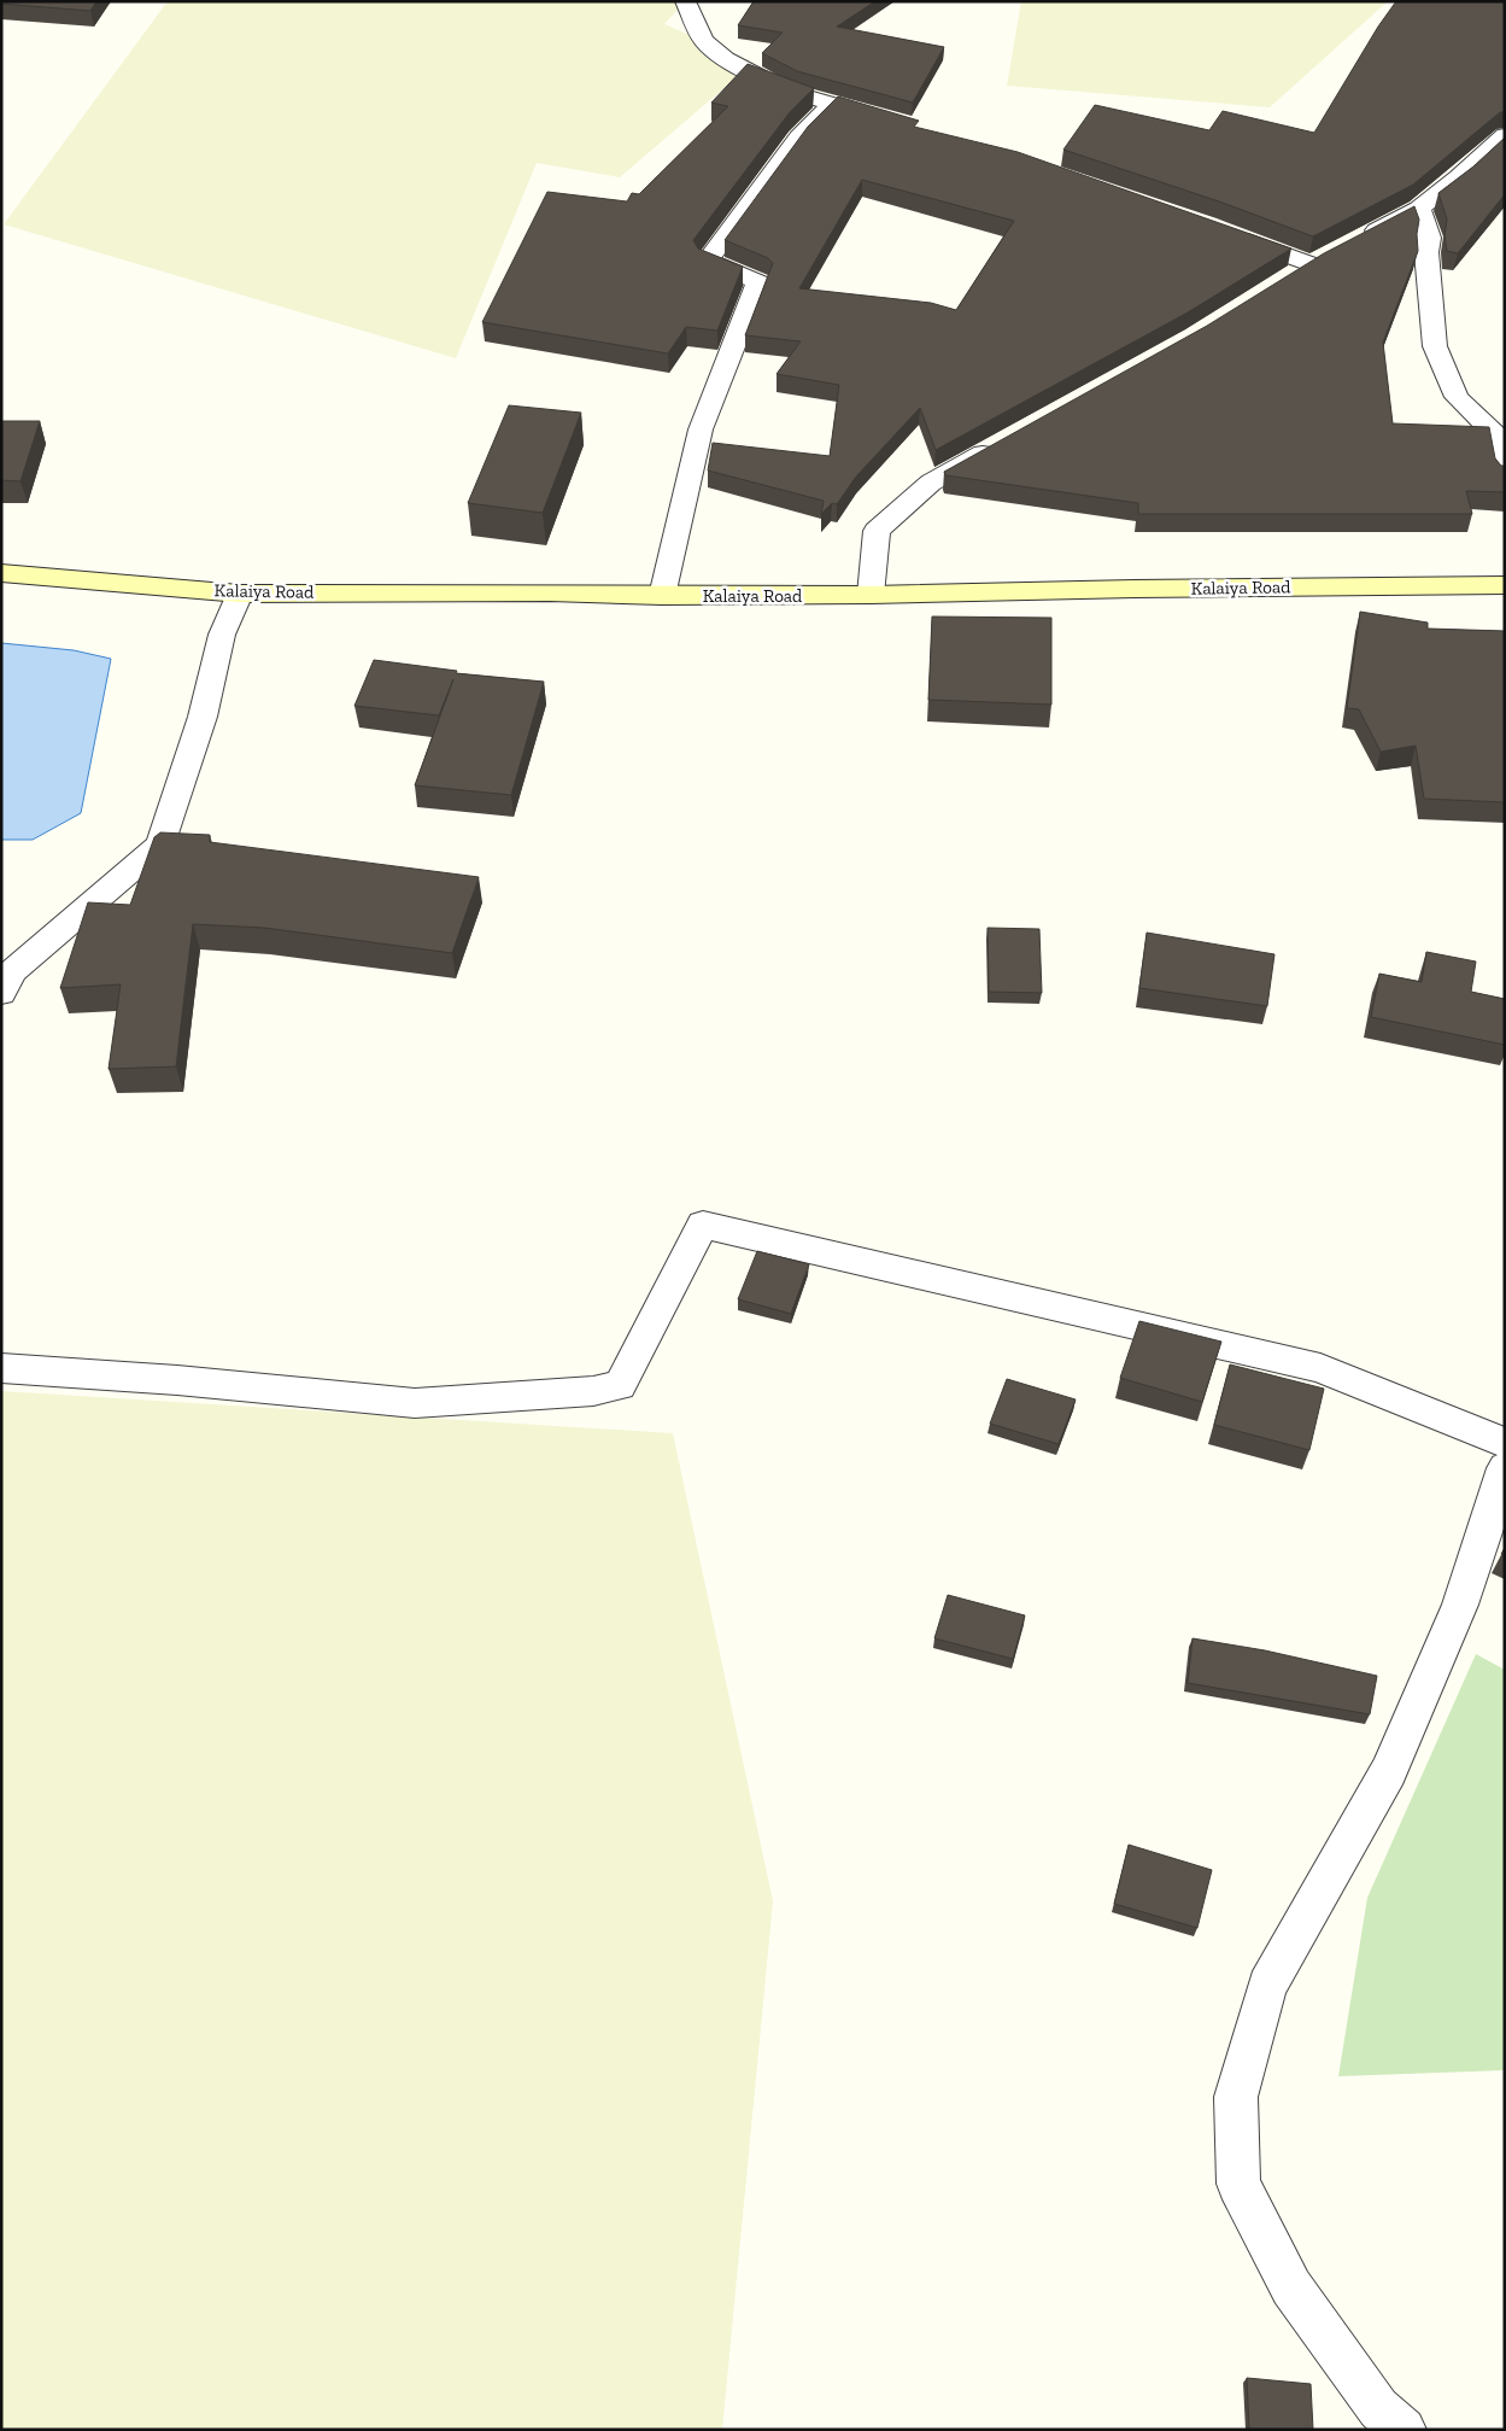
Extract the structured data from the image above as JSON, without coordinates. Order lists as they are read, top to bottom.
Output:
{
  "streets": {
    "main road": ["Kalaiya Road"]
  }
}
